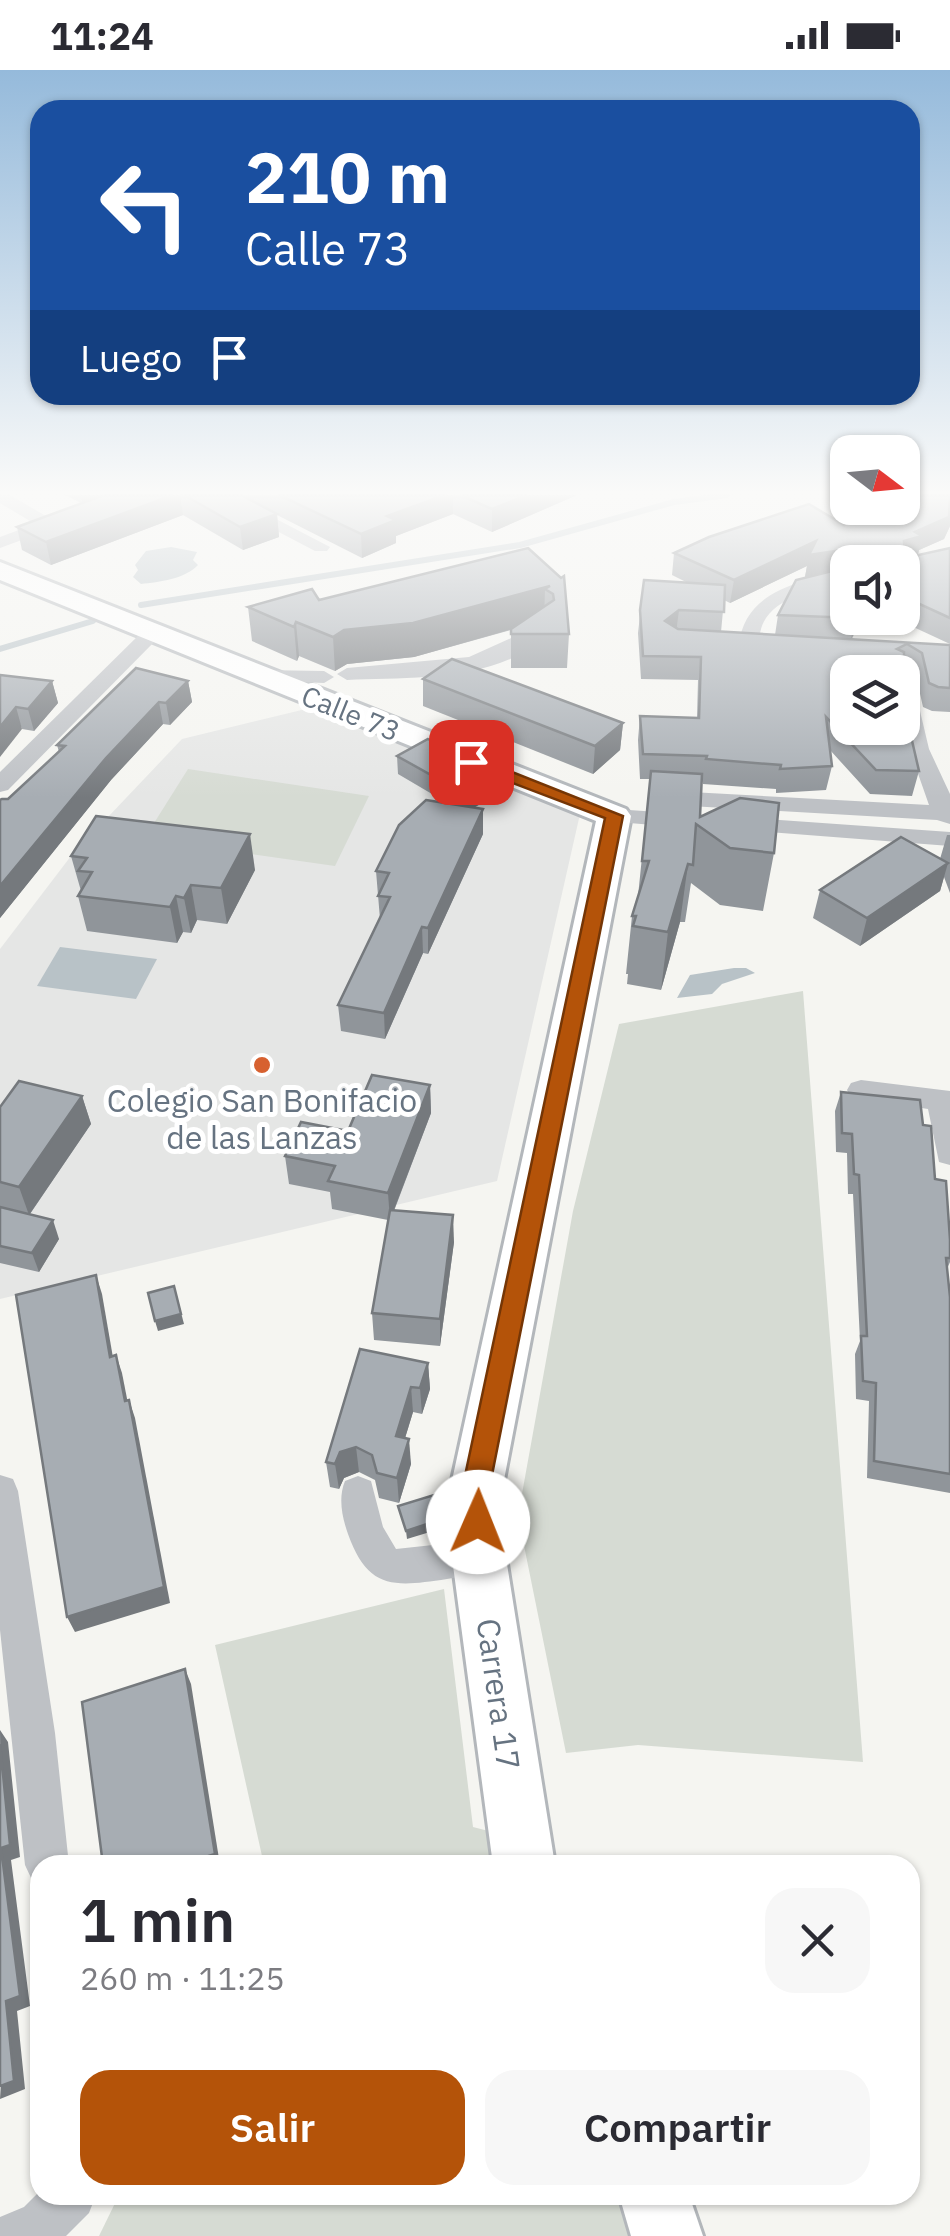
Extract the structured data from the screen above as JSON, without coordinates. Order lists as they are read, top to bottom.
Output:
{
  "streets": {
    "street": ["Calle 73", "Carrera 17"]
  },
  "crossings": [
    ["Calle 73", "Carrera 17"]
  ],
  "places": ["Colegio San Bonifacio de las Lanzas"],
  "north": "right",
  "page": {
    "status": "11:24",
    "turn": ["210 m", "Calle 73"],
    "then": "Luego",
    "heading": ["1 min", "260 m · 11:25"],
    "buttons": ["Salir", "Compartir"]
  }
}
